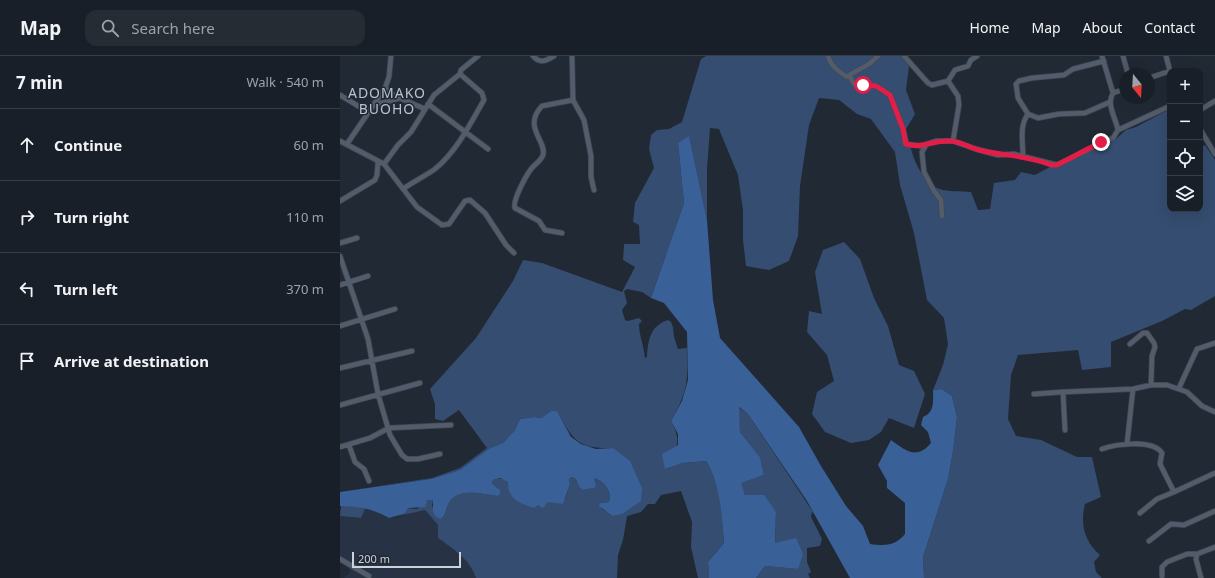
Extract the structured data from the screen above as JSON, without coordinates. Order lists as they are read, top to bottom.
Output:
{
  "districts": ["ADOMAKO BUOHO"],
  "scale_bar": "200 m",
  "north": "bottom",
  "page": {
    "header": "Map",
    "search": "Search here",
    "nav": [
      "Home",
      "Map",
      "About",
      "Contact"
    ],
    "heading": ["7 min", "Walk · 540 m"],
    "map_buttons": ["+", "−"],
    "list": [
      ["Continue", "60 m"],
      ["Turn right", "110 m"],
      ["Turn left", "370 m"],
      "Arrive at destination"
    ],
    "scale": "200 m"
  }
}
